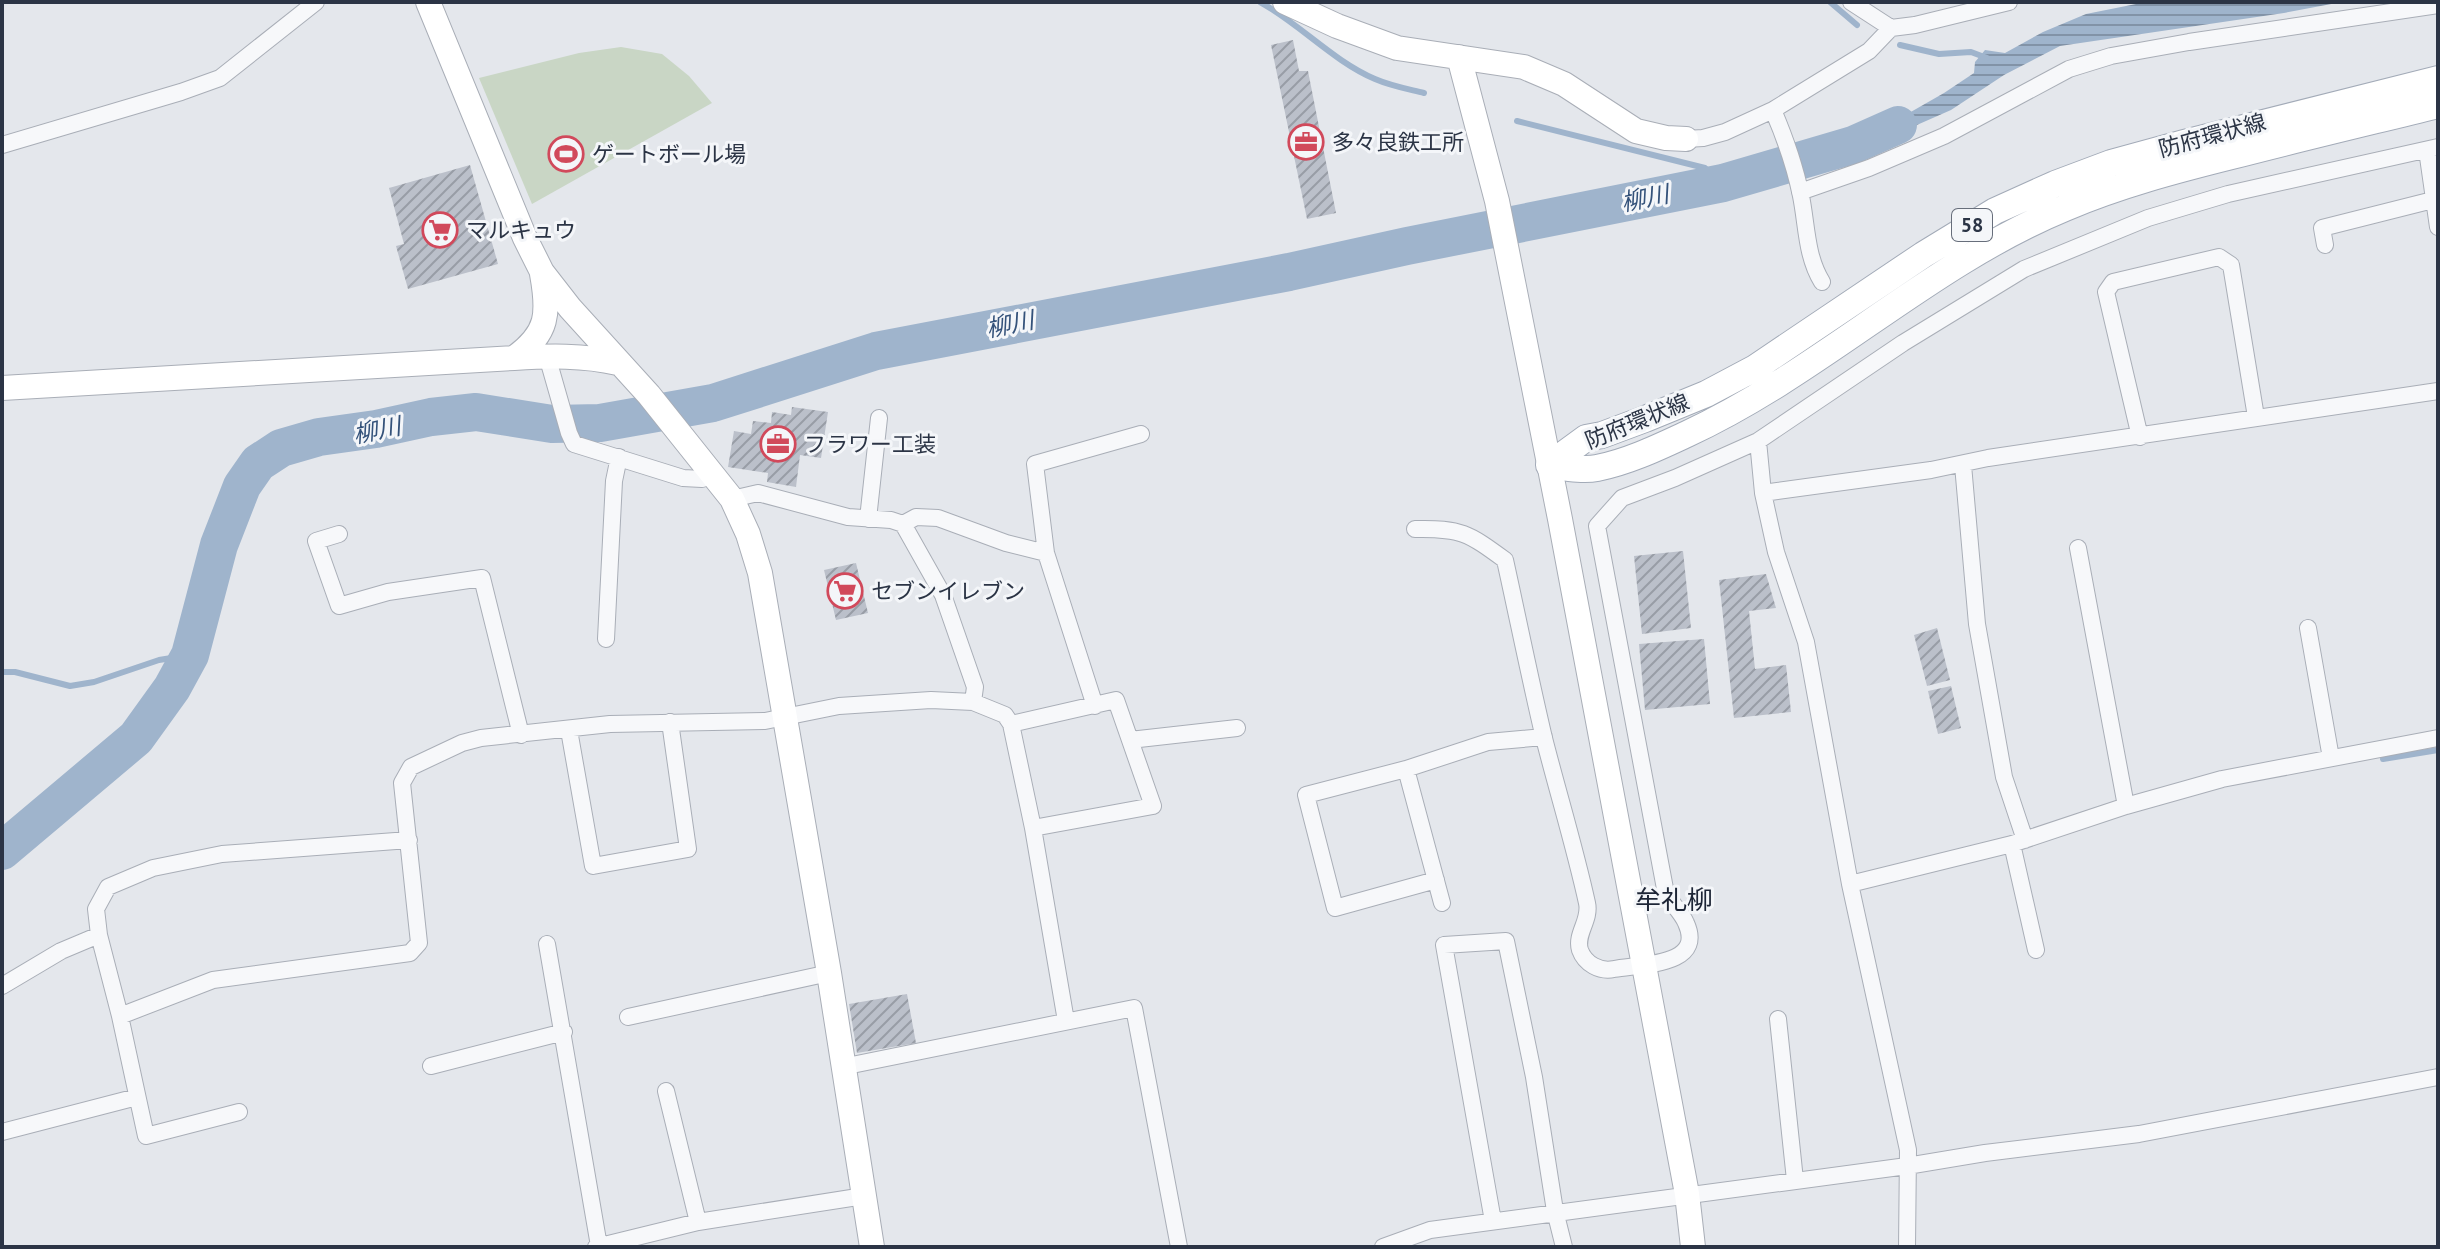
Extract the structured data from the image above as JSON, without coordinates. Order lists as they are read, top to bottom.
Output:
{
  "streets": {
    "main road": ["防府環状線", "58"]
  },
  "districts": ["牟礼柳"],
  "water": ["柳川"],
  "places": {
    "office": ["多々良鉄工所", "フラワー工装"],
    "sports": ["ゲートボール場"],
    "supermarket": ["マルキュウ", "セブンイレブン"]
  }
}
